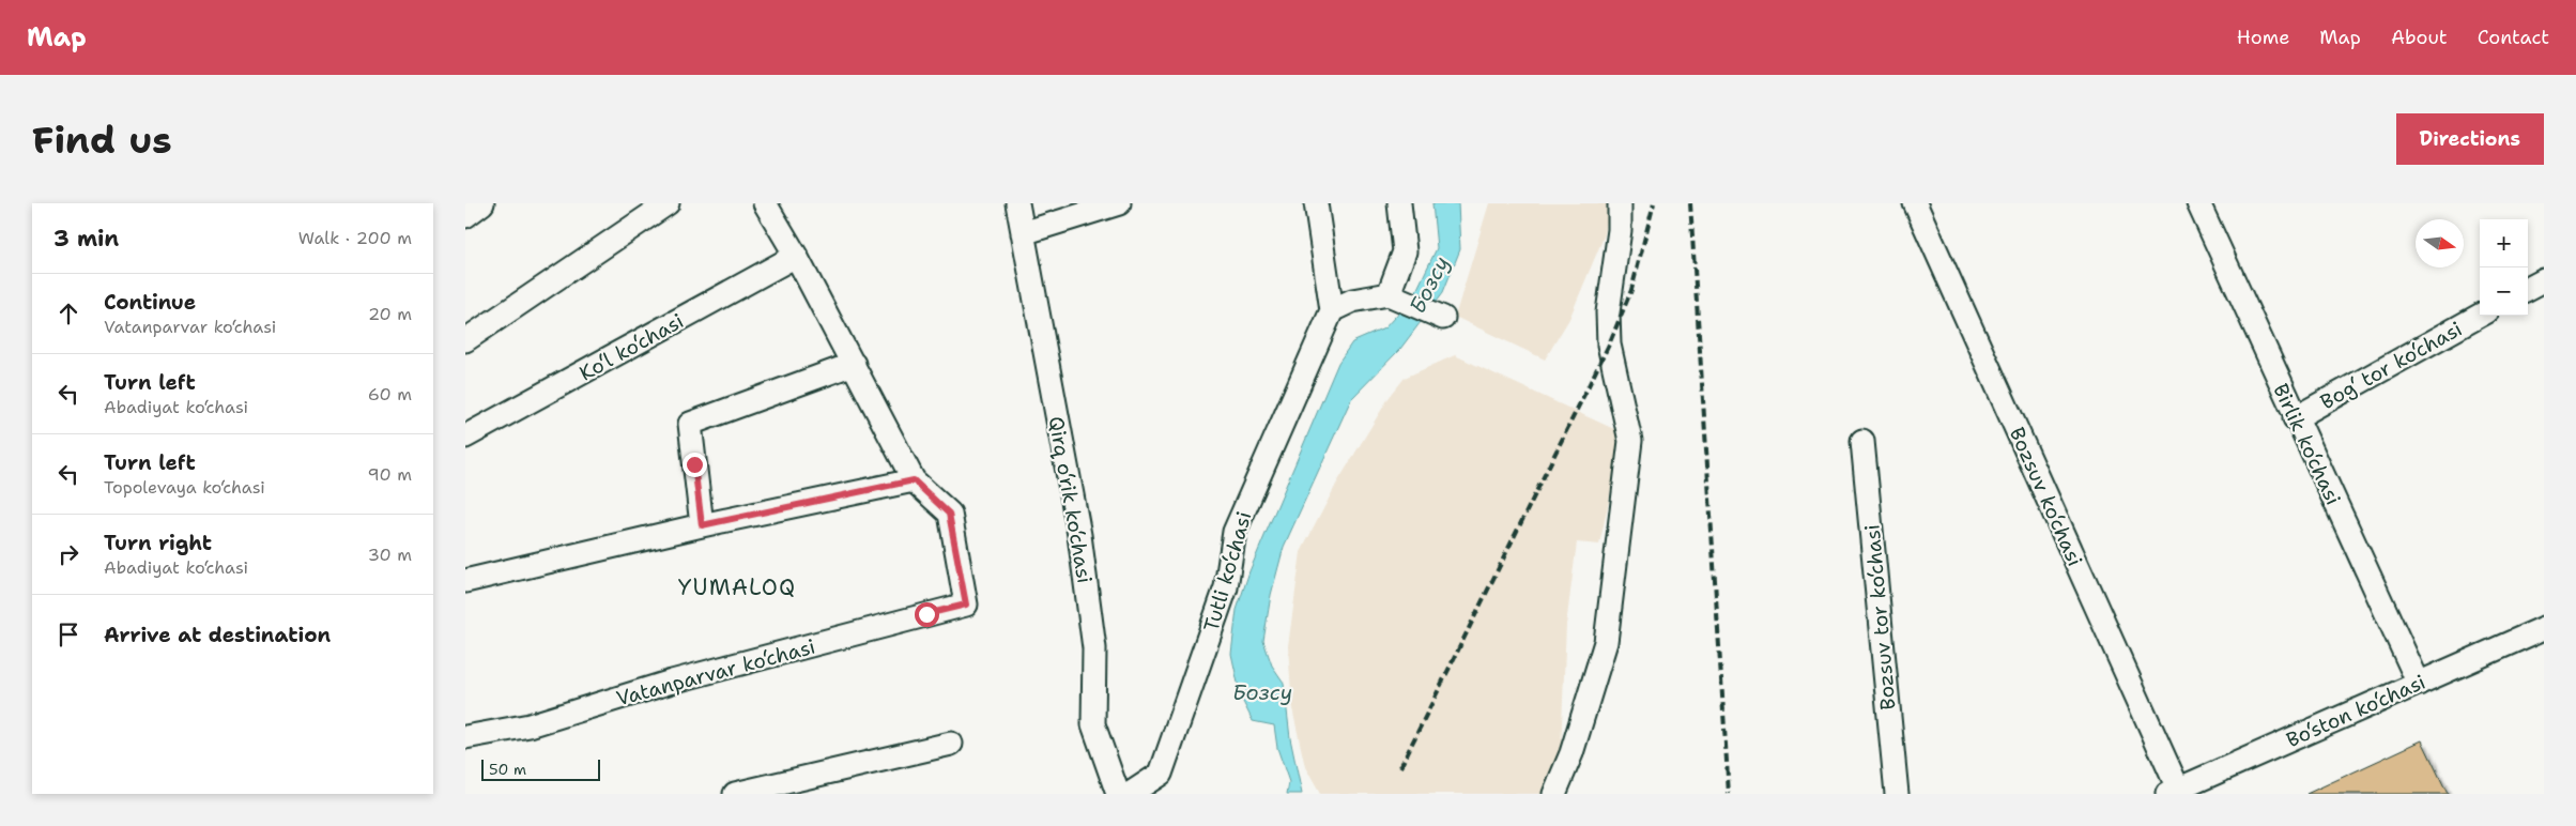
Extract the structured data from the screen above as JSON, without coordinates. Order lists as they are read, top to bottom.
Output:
{
  "streets": {
    "street": [
      "Ko‘l ko‘chasi",
      "Bog‘ tor ko‘chasi",
      "Birlik ko‘chasi",
      "Bozsuv ko‘chasi",
      "Qirq o‘rik ko‘chasi",
      "Tutli ko‘chasi",
      "Bozsuv tor ko‘chasi",
      "Vatanparvar ko‘chasi",
      "Bo‘ston ko‘chasi"
    ]
  },
  "crossings": [
    ["Bog‘ tor ko‘chasi", "Birlik ko‘chasi"],
    ["Birlik ko‘chasi", "Bo‘ston ko‘chasi"],
    ["Bozsuv ko‘chasi", "Bo‘ston ko‘chasi"]
  ],
  "districts": ["YUMALOQ"],
  "water": ["Бозсу"],
  "scale_bar": "50 m",
  "north": "right",
  "page": {
    "header": "Map",
    "nav": [
      "Home",
      "Map",
      "About",
      "Contact"
    ],
    "buttons": "Directions",
    "title": "Find us",
    "heading": ["3 min", "Walk · 200 m"],
    "map_buttons": ["+", "−"],
    "list": [
      ["Continue", "Vatanparvar ko‘chasi", "20 m"],
      ["Turn left", "Abadiyat ko‘chasi", "60 m"],
      ["Turn left", "Topolevaya ko‘chasi", "90 m"],
      ["Turn right", "Abadiyat ko‘chasi", "30 m"],
      "Arrive at destination"
    ],
    "scale": "50 m"
  }
}
